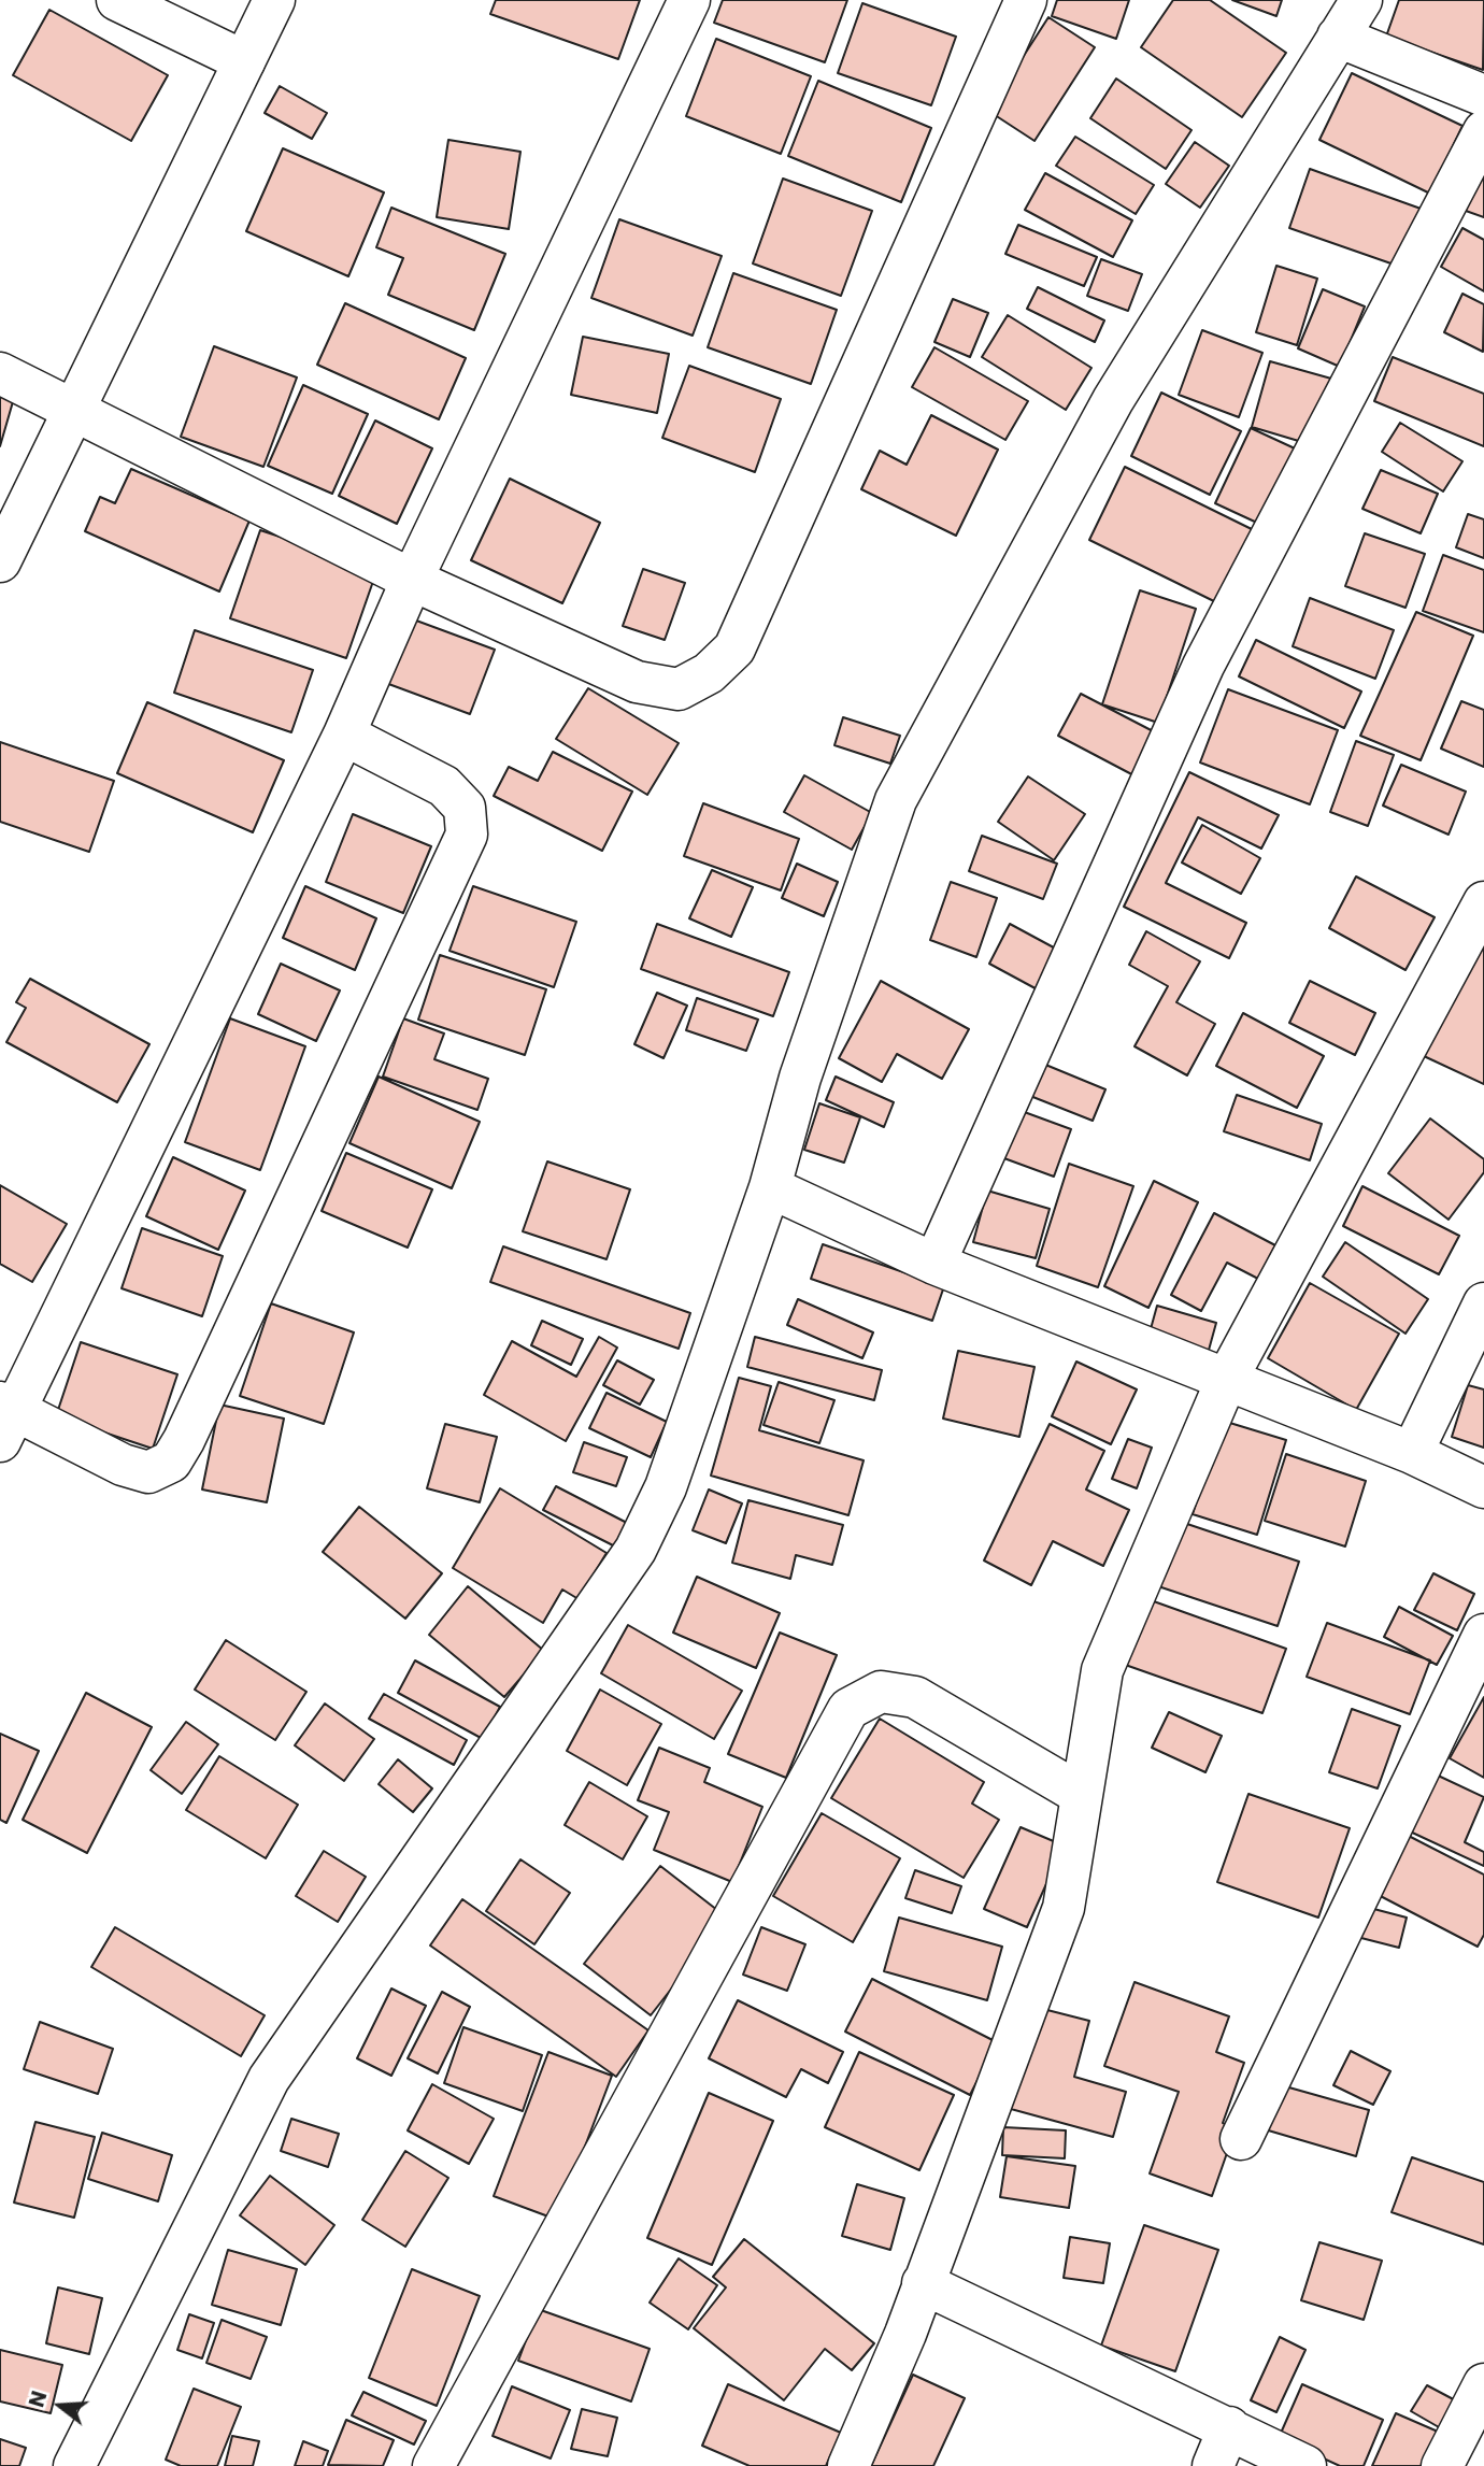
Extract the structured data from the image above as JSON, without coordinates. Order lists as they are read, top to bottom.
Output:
{
  "north": "left"
}
